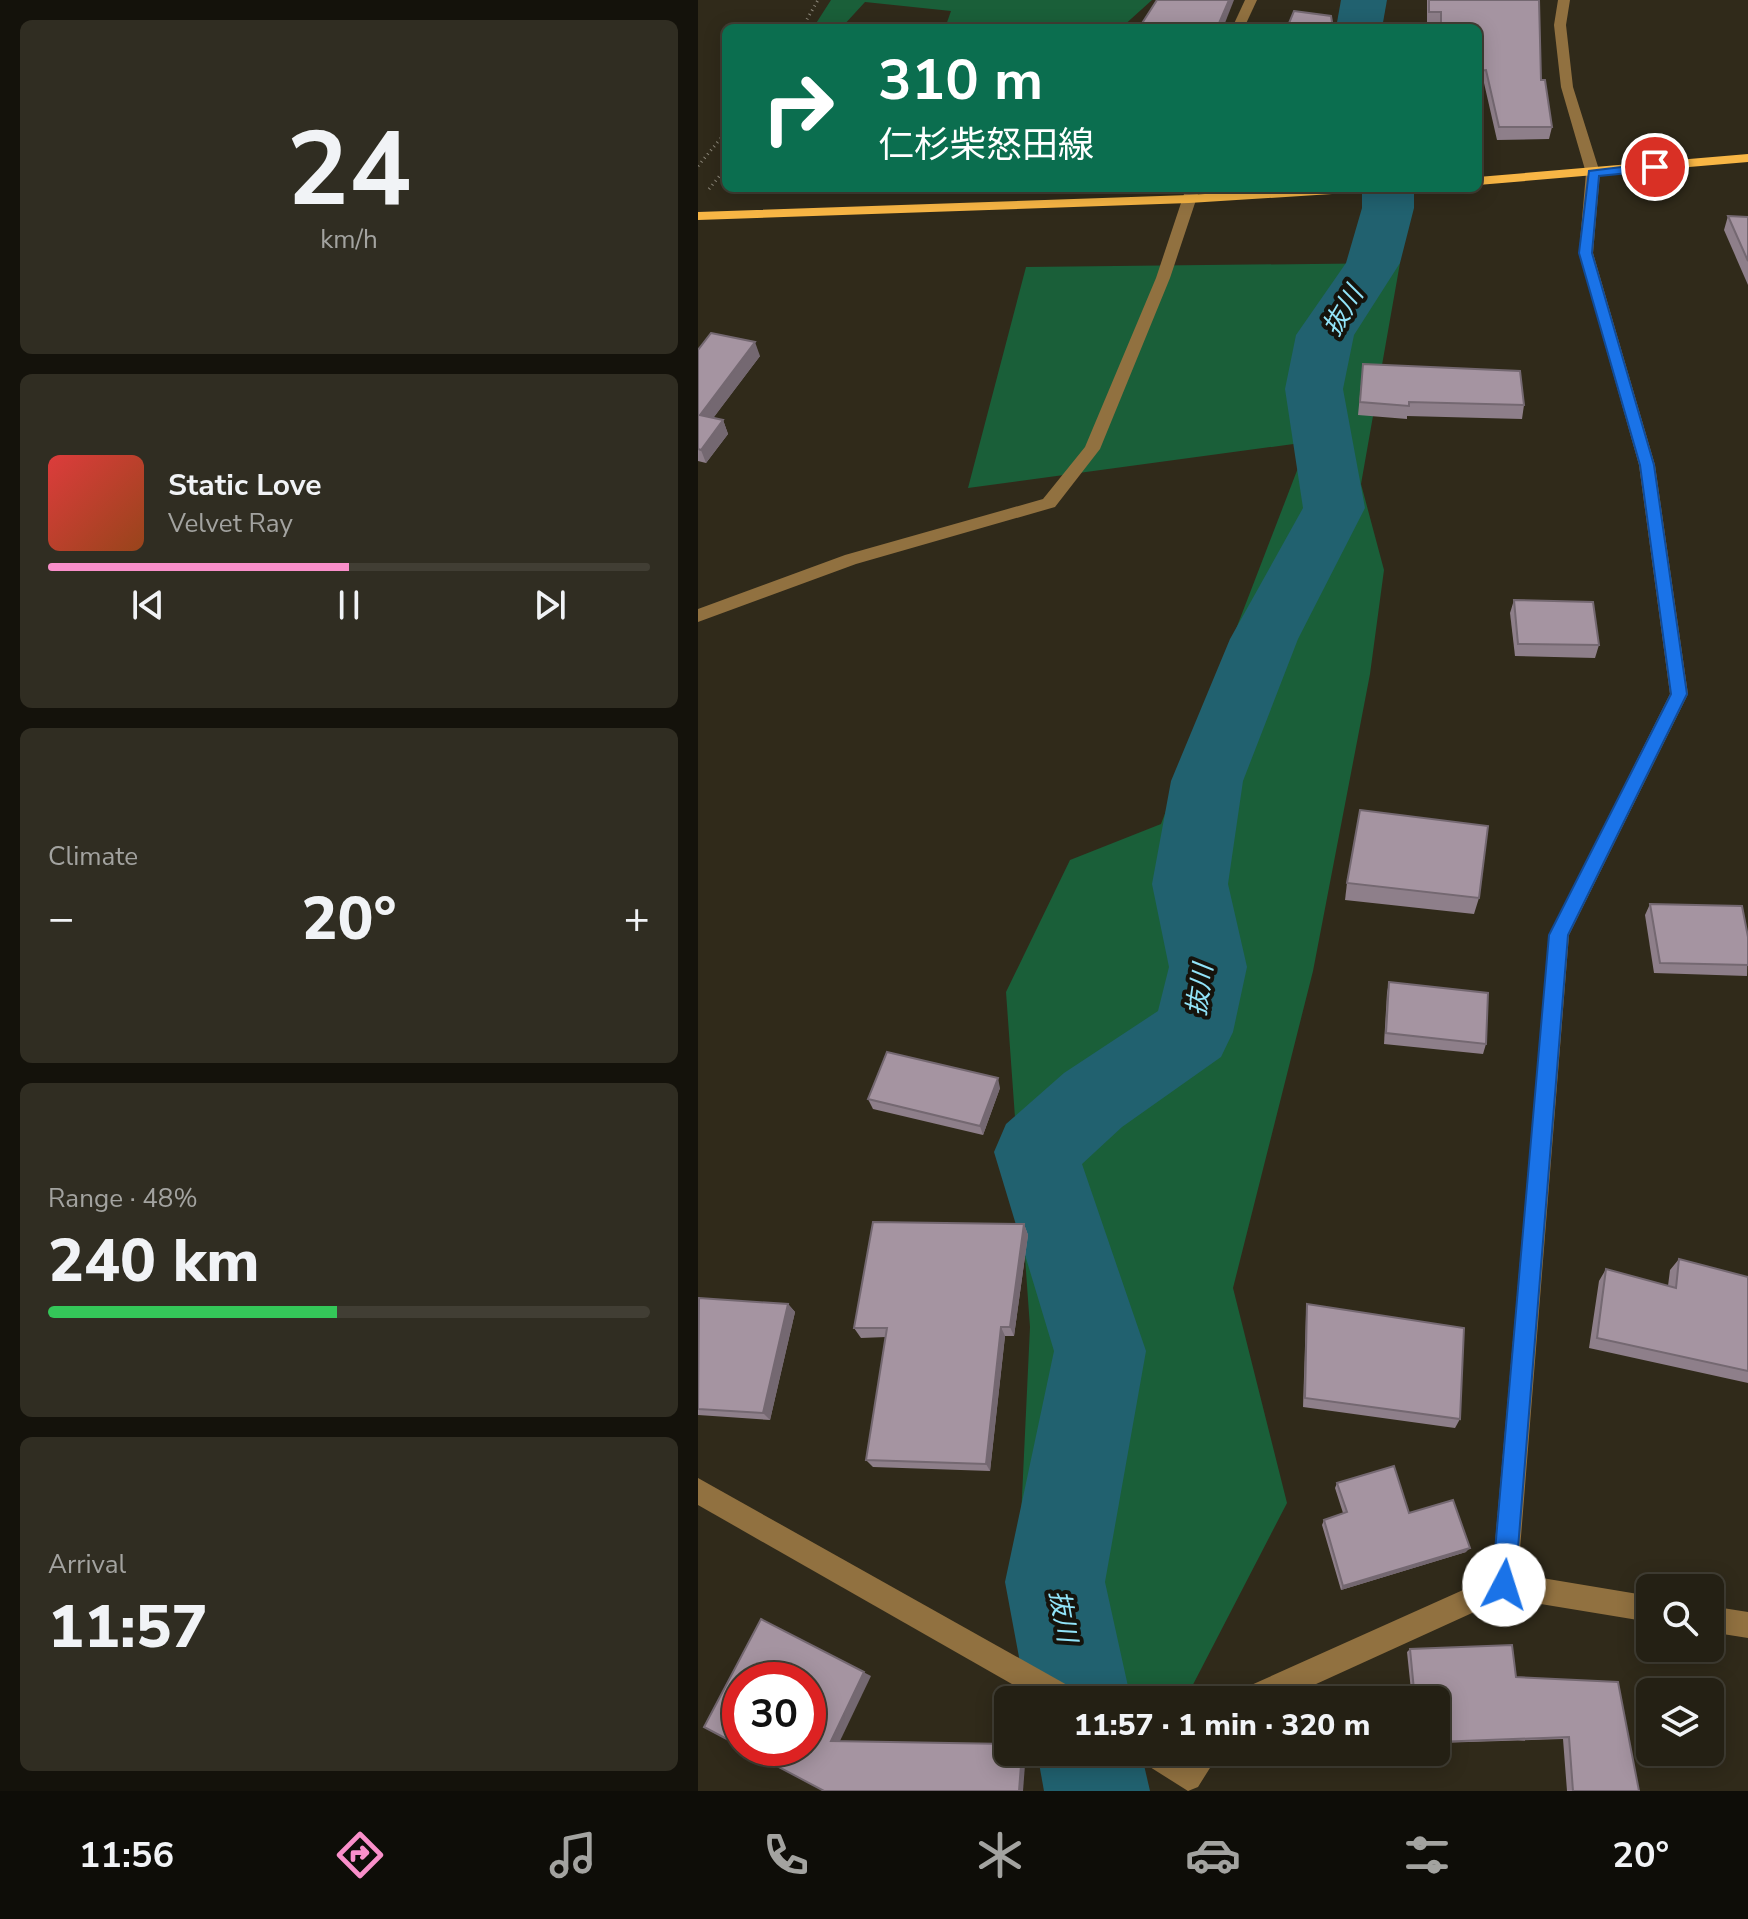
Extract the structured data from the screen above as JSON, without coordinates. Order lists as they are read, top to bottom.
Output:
{
  "water": ["抜川"],
  "page": {
    "tile": [
      ["24", "km/h"],
      "Climate",
      ["Range · 48%", "240 km"],
      ["Arrival", "11:57"]
    ],
    "turn": ["310 m", "仁杉柴怒田線"],
    "song": ["Static Love", "Velvet Ray"],
    "heat": ["−", "20°", "+"],
    "limit": "30",
    "trip": "11:57 · 1 min · 320 m",
    "tabs": ["11:56", "20°"]
  }
}
